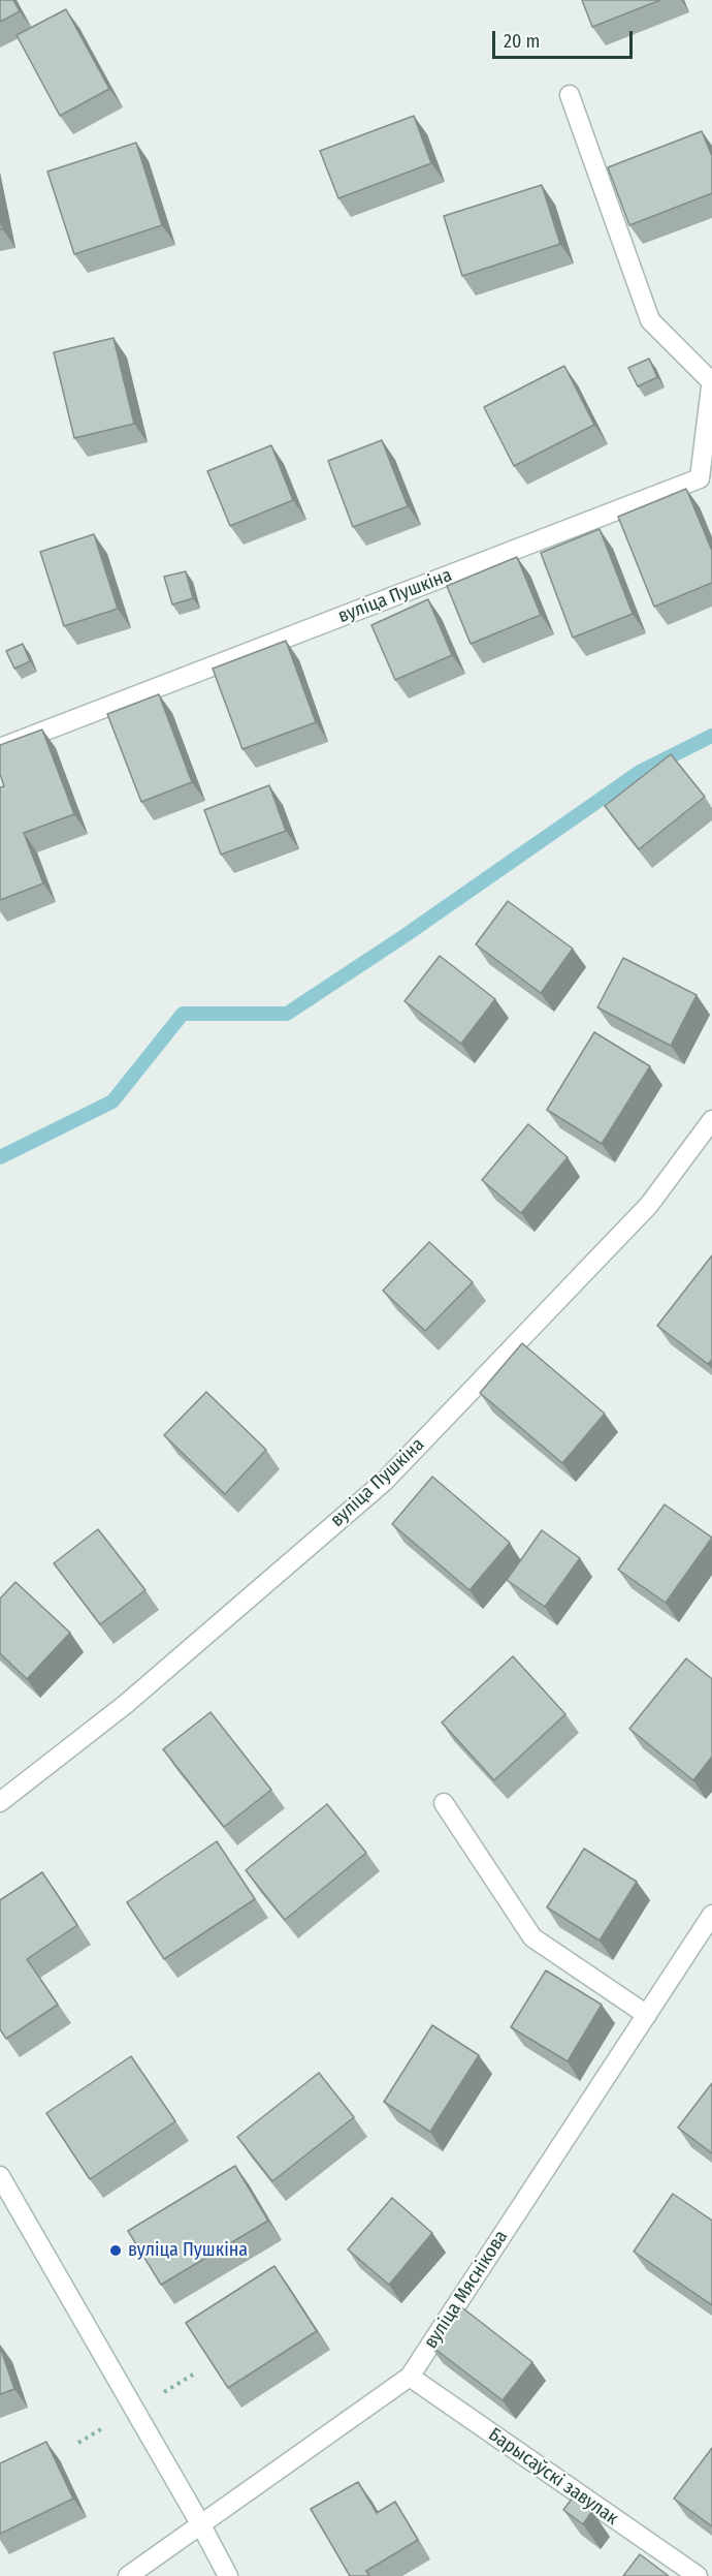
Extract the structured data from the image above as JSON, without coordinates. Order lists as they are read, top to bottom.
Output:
{
  "streets": {
    "street": ["вуліца Пушкіна", "вуліца Мяснікова", "Барысаўскі завулак"]
  },
  "crossings": [
    ["вуліца Мяснікова", "Барысаўскі завулак"]
  ],
  "places": ["вуліца Пушкіна"],
  "scale_bar": "20 m"
}
